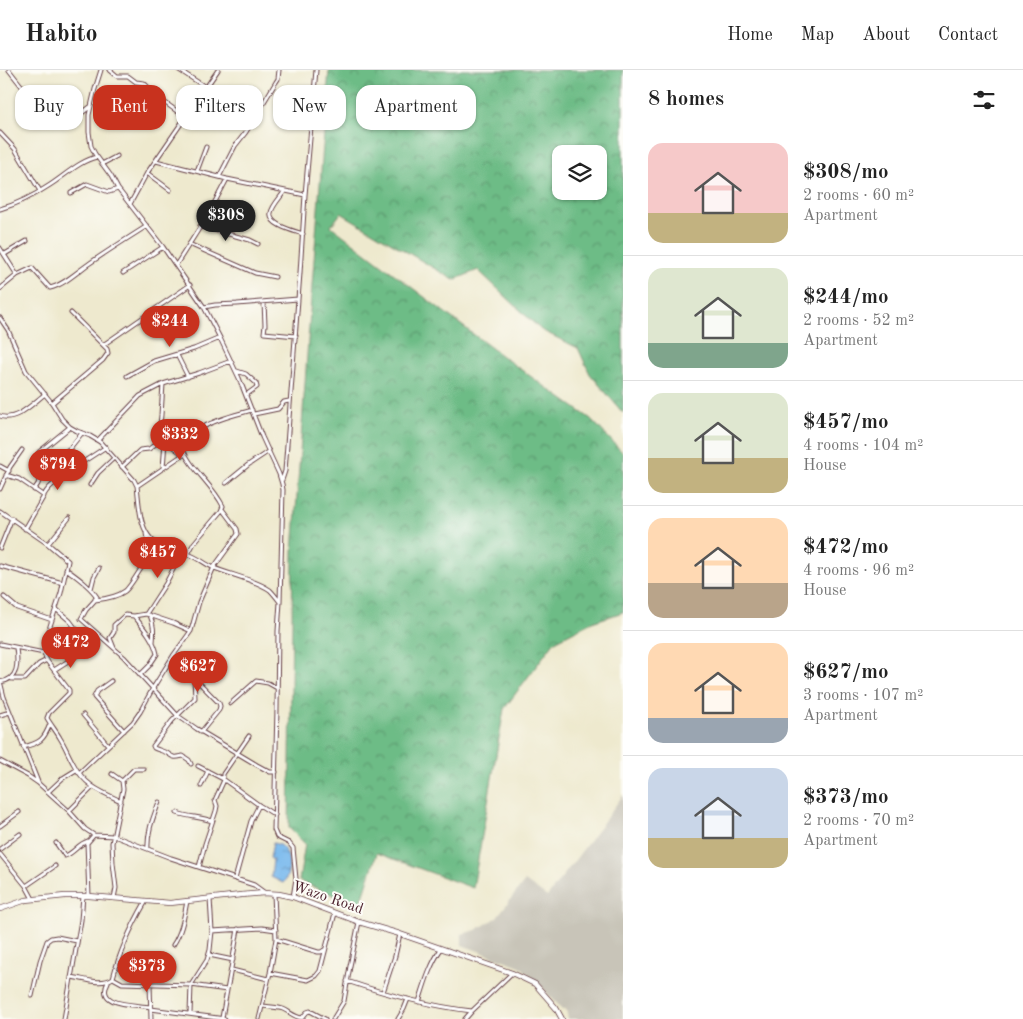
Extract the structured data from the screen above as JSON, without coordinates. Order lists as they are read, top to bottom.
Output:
{
  "streets": {
    "main road": ["Wazo Road"]
  },
  "page": {
    "header": "Habito",
    "nav": [
      "Home",
      "Map",
      "About",
      "Contact"
    ],
    "heading": "8 homes",
    "chip": [
      "Buy",
      "Rent",
      "Filters",
      "New",
      "Apartment"
    ],
    "list": [
      {
        "name": "$308/mo",
        "note": "2 rooms · 60 m² · Apartment"
      },
      {
        "name": "$244/mo",
        "note": "2 rooms · 52 m² · Apartment"
      },
      {
        "name": "$457/mo",
        "note": "4 rooms · 104 m² · House"
      },
      {
        "name": "$472/mo",
        "note": "4 rooms · 96 m² · House"
      },
      {
        "name": "$627/mo",
        "note": "3 rooms · 107 m² · Apartment"
      },
      {
        "name": "$373/mo",
        "note": "2 rooms · 70 m² · Apartment"
      }
    ],
    "price": [
      "$308",
      "$244",
      "$332",
      "$794",
      "$457",
      "$472",
      "$627",
      "$373"
    ]
  }
}
